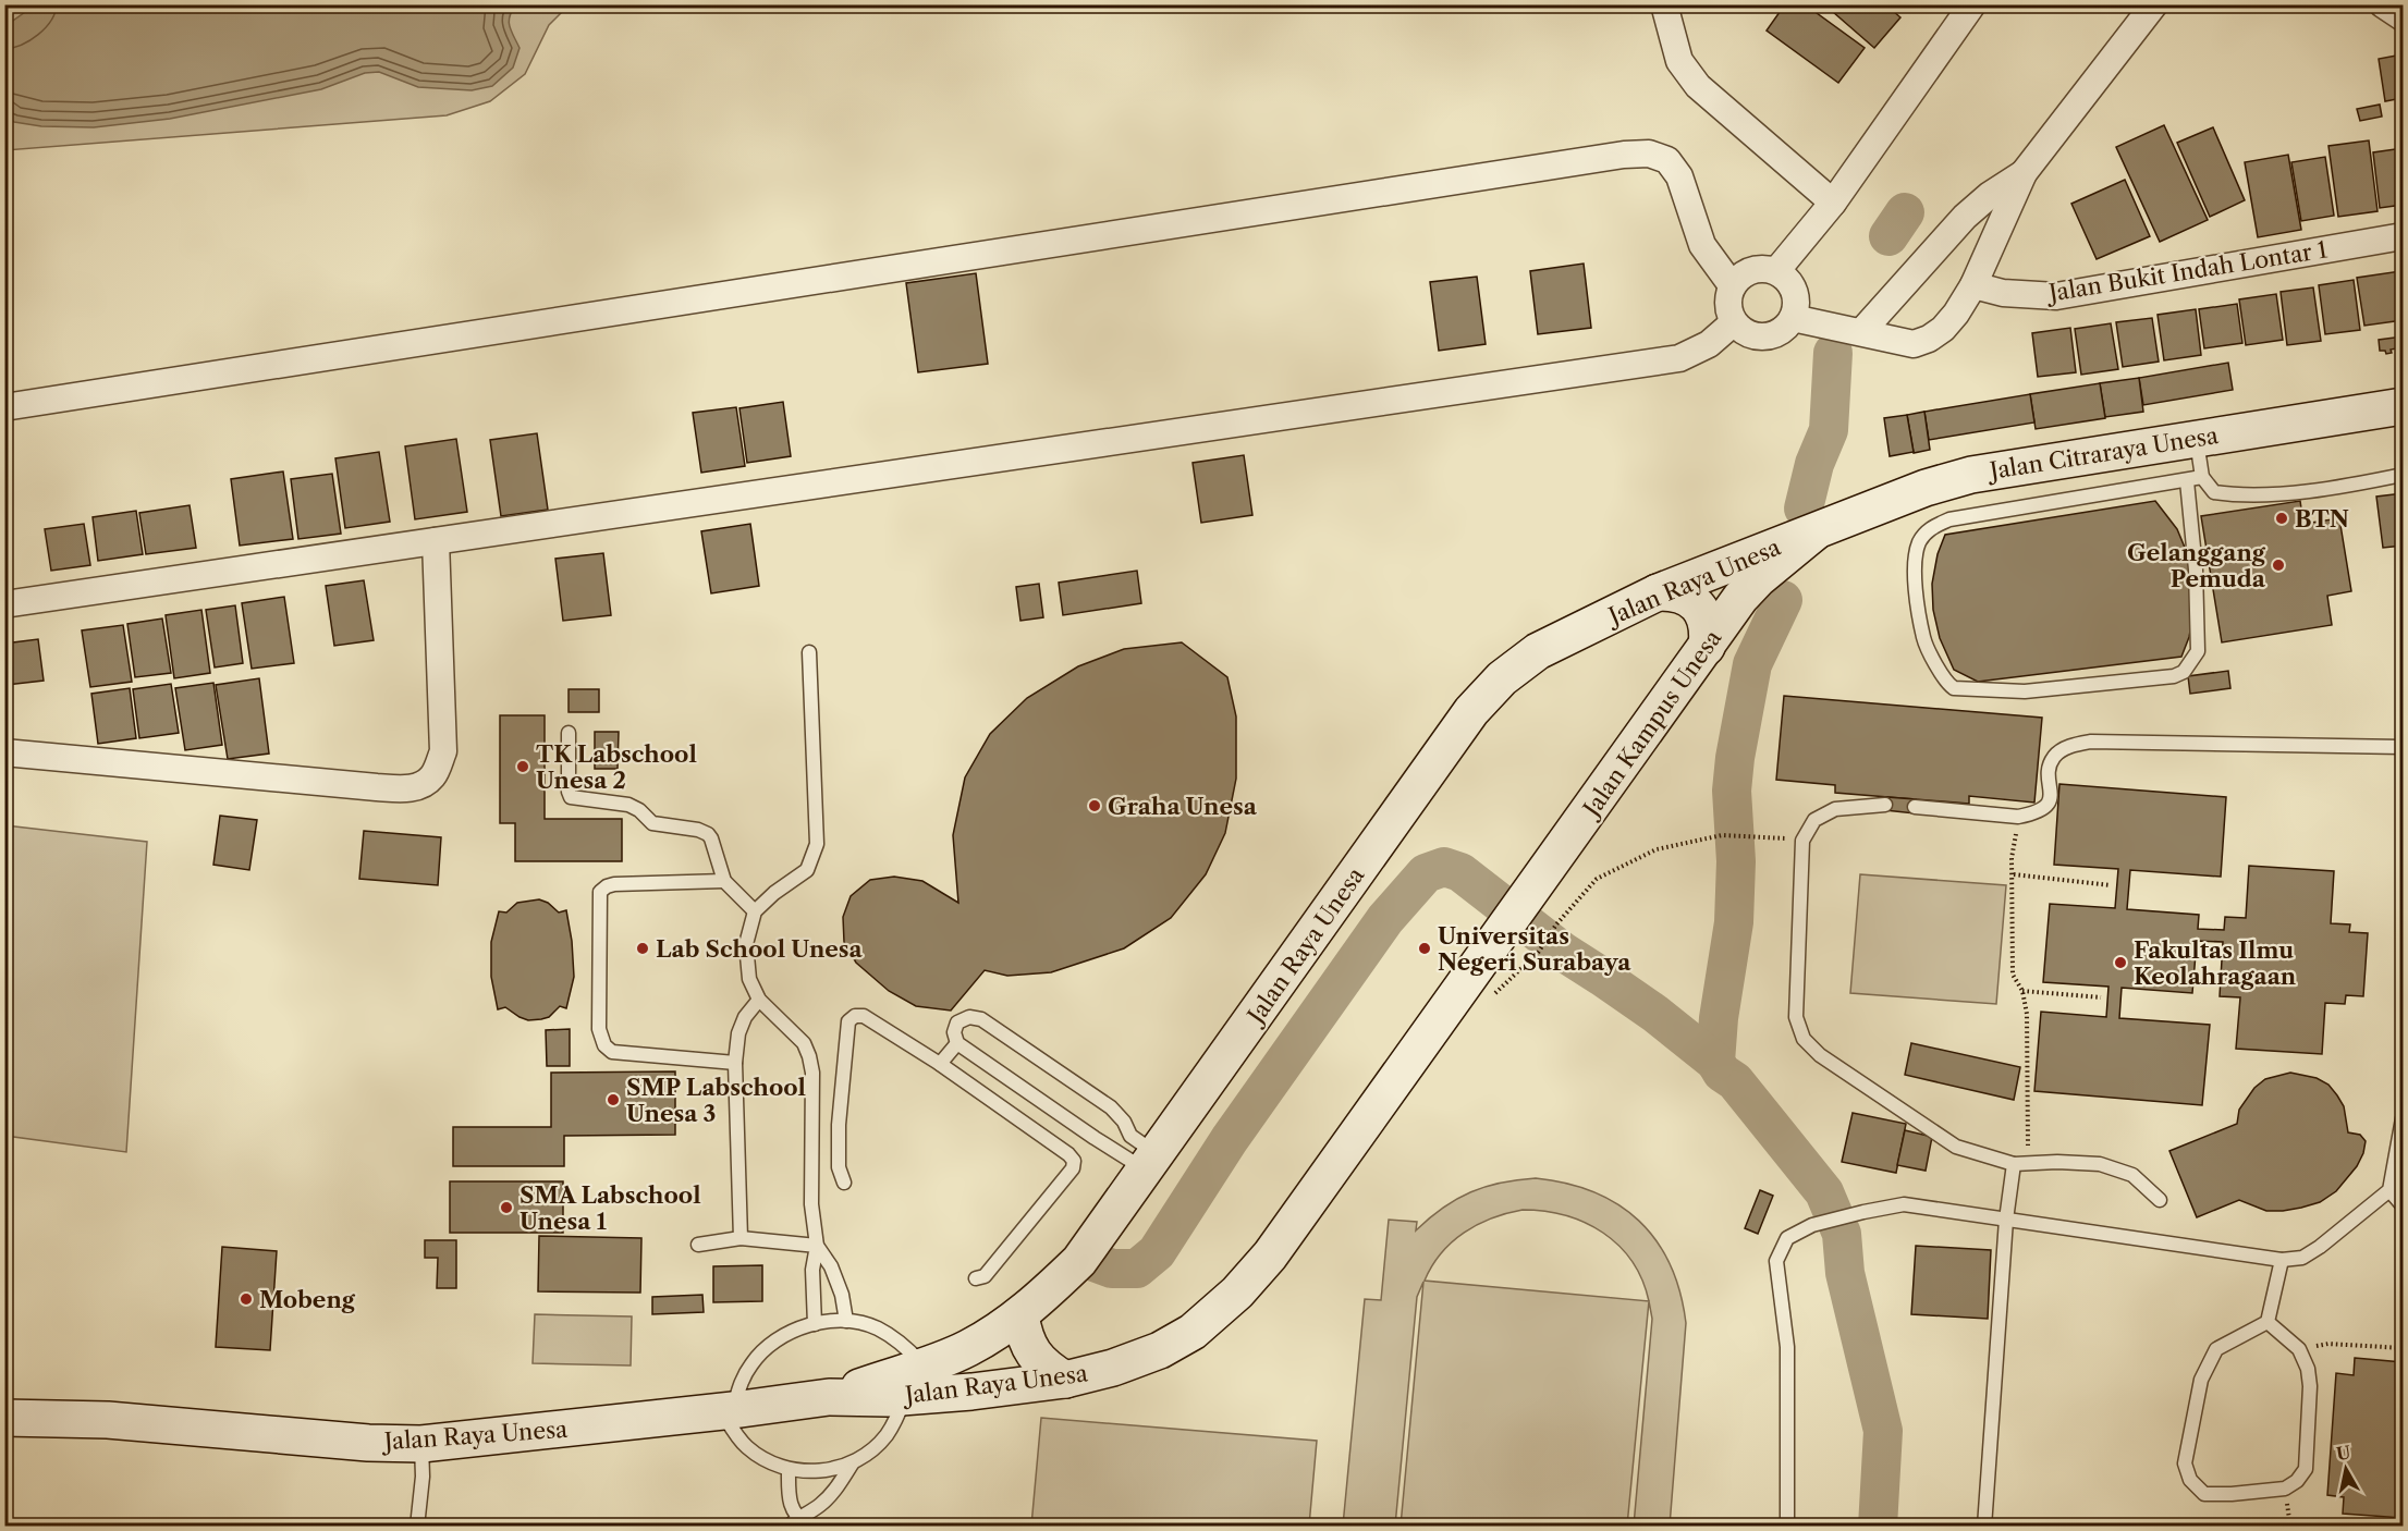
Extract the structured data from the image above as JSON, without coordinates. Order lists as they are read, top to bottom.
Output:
{
  "streets": {
    "main road": ["Jalan Citraraya Unesa", "Jalan Raya Unesa", "Jalan Kampus Unesa"],
    "street": ["Jalan Bukit Indah Lontar 1"]
  },
  "crossings": [
    ["Jalan Citraraya Unesa", "Jalan Raya Unesa"],
    ["Jalan Citraraya Unesa", "Jalan Kampus Unesa"],
    ["Jalan Raya Unesa", "Jalan Kampus Unesa"]
  ],
  "places": [
    "BTN",
    "Gelanggang Pemuda",
    "TK Labschool Unesa 2",
    "Graha Unesa",
    "Lab School Unesa",
    "Universitas Negeri Surabaya",
    "Fakultas Ilmu Keolahragaan",
    "SMP Labschool Unesa 3",
    "SMA Labschool Unesa 1",
    "Mobeng"
  ],
  "north": "top"
}
